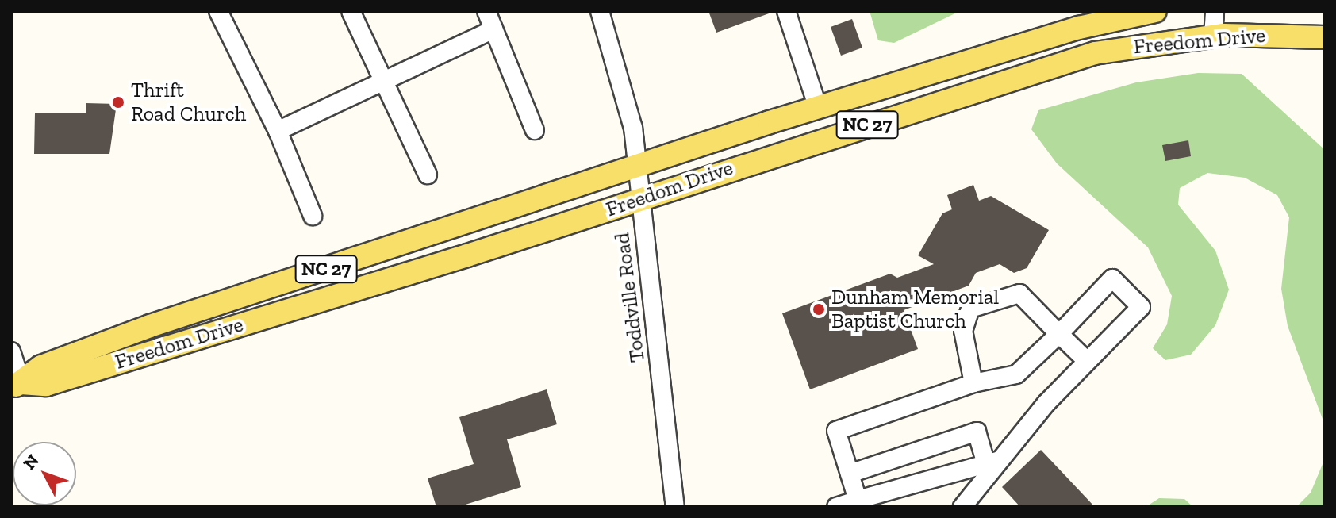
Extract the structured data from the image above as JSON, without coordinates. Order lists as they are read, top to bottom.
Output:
{
  "streets": {
    "main road": ["Freedom Drive", "NC 27"],
    "street": ["Toddville Road"]
  },
  "crossings": [
    ["Freedom Drive", "Toddville Road"]
  ],
  "places": ["Thrift Road Church", "Dunham Memorial Baptist Church"],
  "north": "top left"
}
